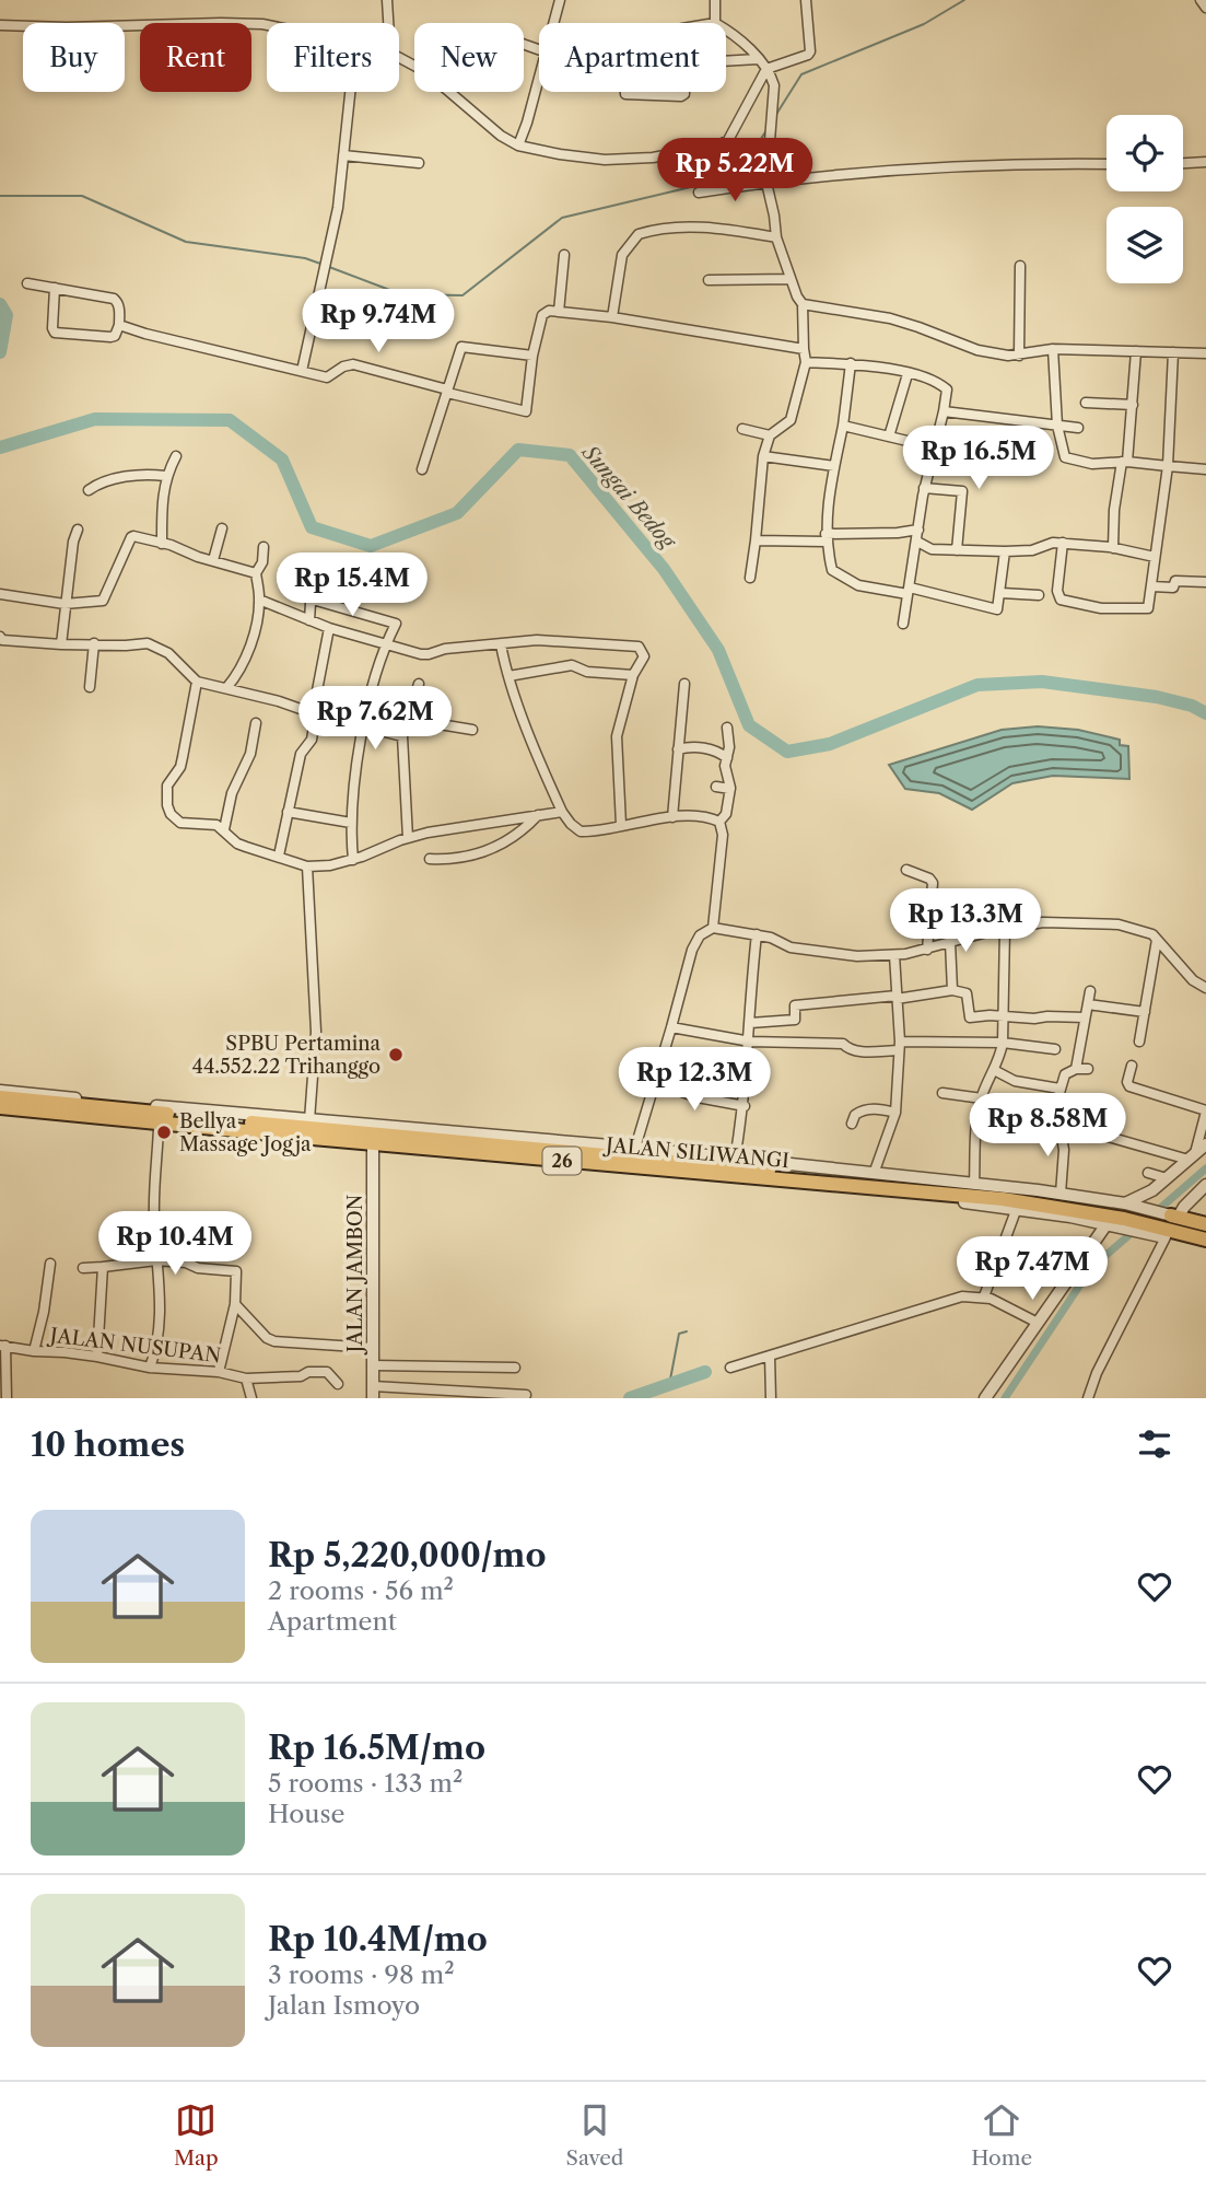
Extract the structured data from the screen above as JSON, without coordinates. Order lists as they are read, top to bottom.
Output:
{
  "streets": {
    "highway": ["JALAN SILIWANGI", "26"],
    "street": ["JALAN JAMBON", "JALAN NUSUPAN"]
  },
  "water": ["Sungai Bedog"],
  "places": ["SPBU Pertamina 44.552.22 Trihanggo", "Bellya Massage Jogja"],
  "page": {
    "chip": [
      "Buy",
      "Rent",
      "Filters",
      "New",
      "Apartment"
    ],
    "price": [
      "Rp 5.22M",
      "Rp 9.74M",
      "Rp 16.5M",
      "Rp 15.4M",
      "Rp 7.62M",
      "Rp 13.3M",
      "Rp 12.3M",
      "Rp 8.58M",
      "Rp 10.4M",
      "Rp 7.47M"
    ],
    "heading": "10 homes",
    "list": [
      {
        "name": "Rp 5,220,000/mo",
        "note": "2 rooms · 56 m² · Apartment"
      },
      {
        "name": "Rp 16.5M/mo",
        "note": "5 rooms · 133 m² · House"
      },
      {
        "name": "Rp 10.4M/mo",
        "note": "3 rooms · 98 m² · Jalan Ismoyo"
      }
    ],
    "tabs": ["Map", "Saved", "Home"]
  }
}
